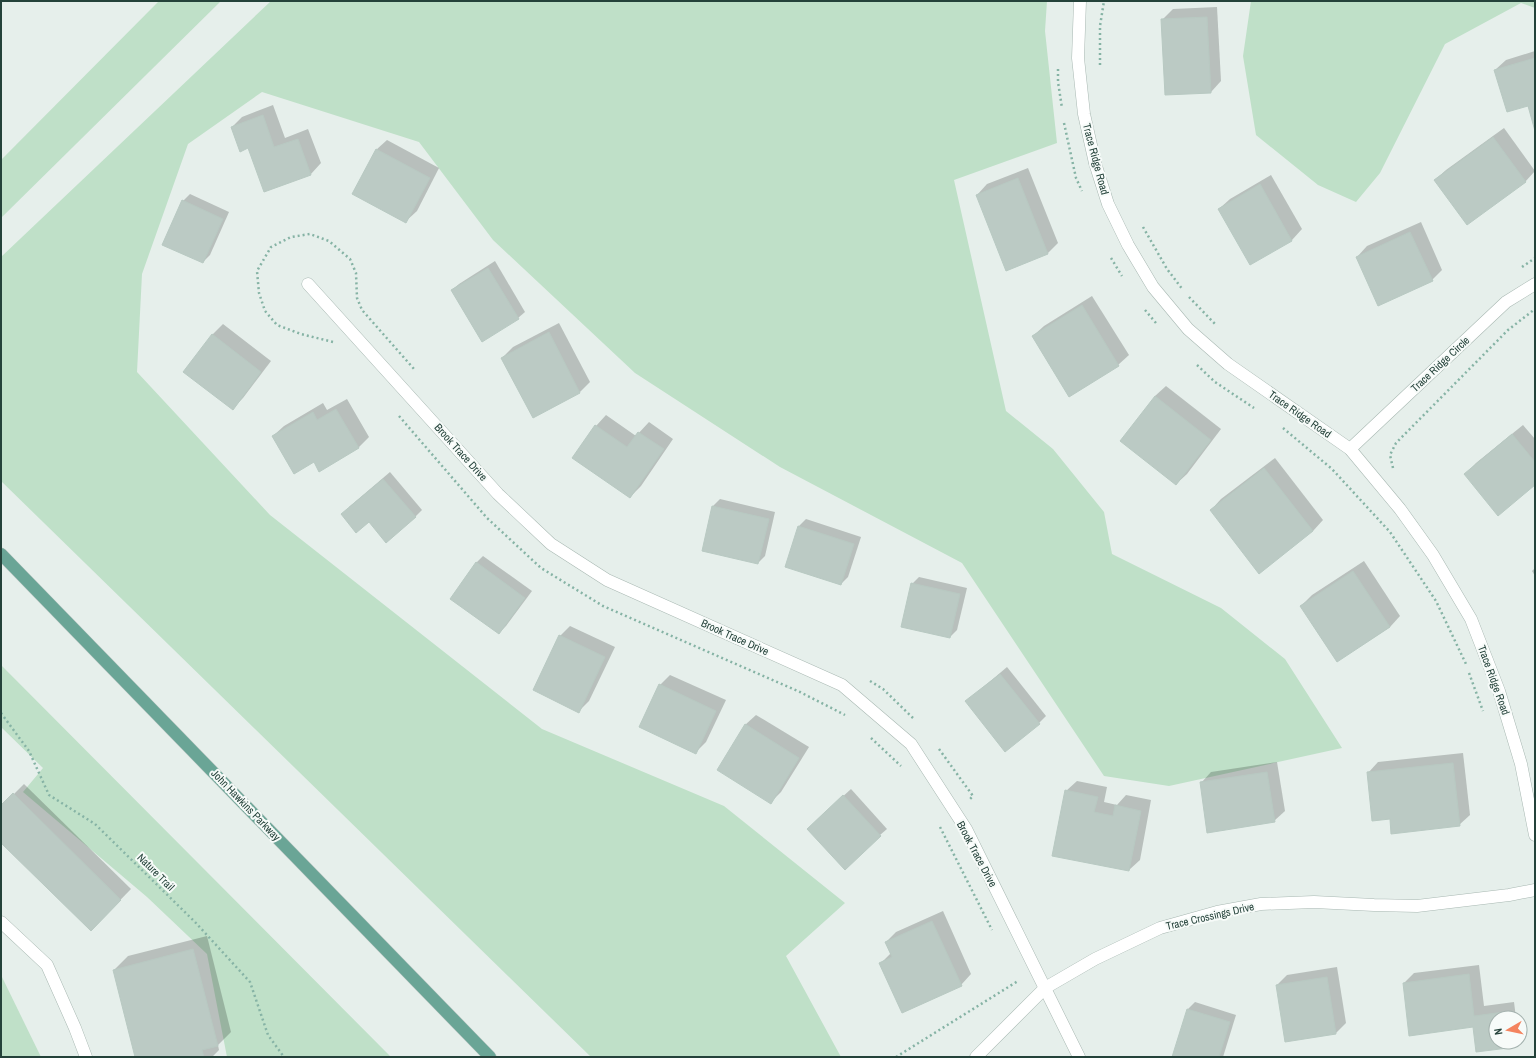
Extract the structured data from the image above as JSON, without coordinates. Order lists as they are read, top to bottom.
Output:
{
  "streets": {
    "main road": ["John Hawkins Parkway"],
    "street": [
      "Trace Ridge Road",
      "Trace Ridge Circle",
      "Brook Trace Drive",
      "Trace Crossings Drive"
    ],
    "path": ["Nature Trail"]
  },
  "crossings": [
    ["Trace Ridge Road", "Trace Ridge Circle"],
    ["Brook Trace Drive", "Trace Crossings Drive"]
  ],
  "north": "left"
}
